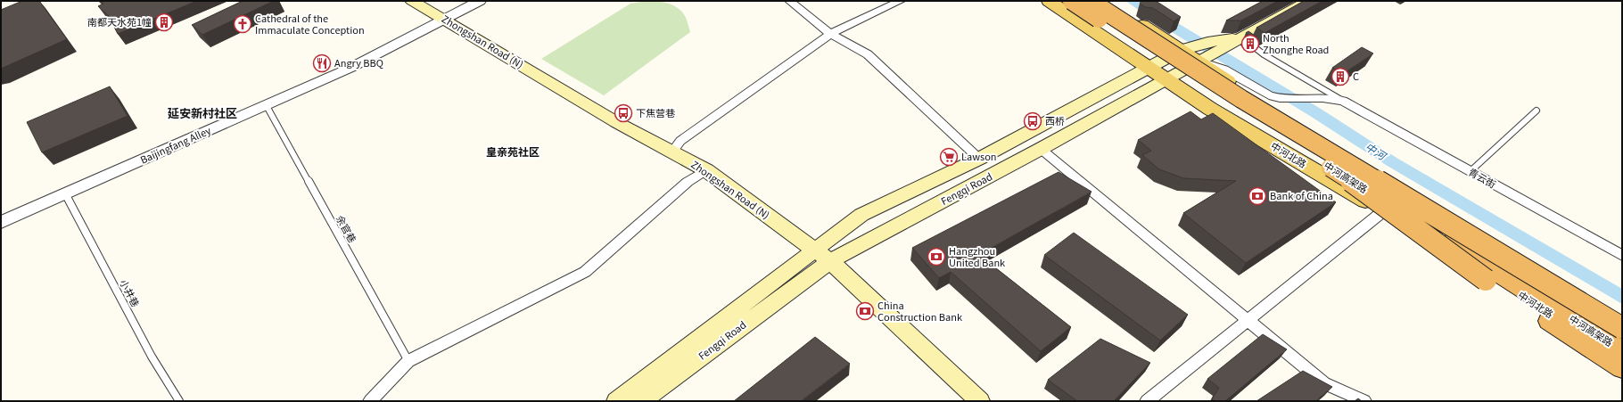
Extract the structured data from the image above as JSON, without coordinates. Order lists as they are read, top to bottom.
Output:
{
  "streets": {
    "highway": ["中河高架路"],
    "main road": ["Zhongshan Road (N)", "中河北路", "Fengqi Road"],
    "street": ["Baijingfang Alley", "青云街"],
    "lane": ["余官巷", "小井巷"]
  },
  "crossings": [
    ["Zhongshan Road (N)", "Baijingfang Alley"],
    ["Zhongshan Road (N)", "Fengqi Road"],
    ["Baijingfang Alley", "余官巷"],
    ["Baijingfang Alley", "小井巷"],
    ["中河北路", "Fengqi Road"],
    ["青云街", "Fengqi Road"]
  ],
  "districts": ["延安新村社区", "皇亲苑社区"],
  "water": ["中河"],
  "places": {
    "building": ["南都天水苑1幢", "North Zhonghe Road", "C"],
    "church": ["Cathedral of the Immaculate Conception"],
    "restaurant": ["Angry BBQ"],
    "bus stop": ["下焦营巷", "西桥"],
    "supermarket": ["Lawson"],
    "bank": ["Bank of China", "Hangzhou United Bank", "China Construction Bank"]
  }
}
